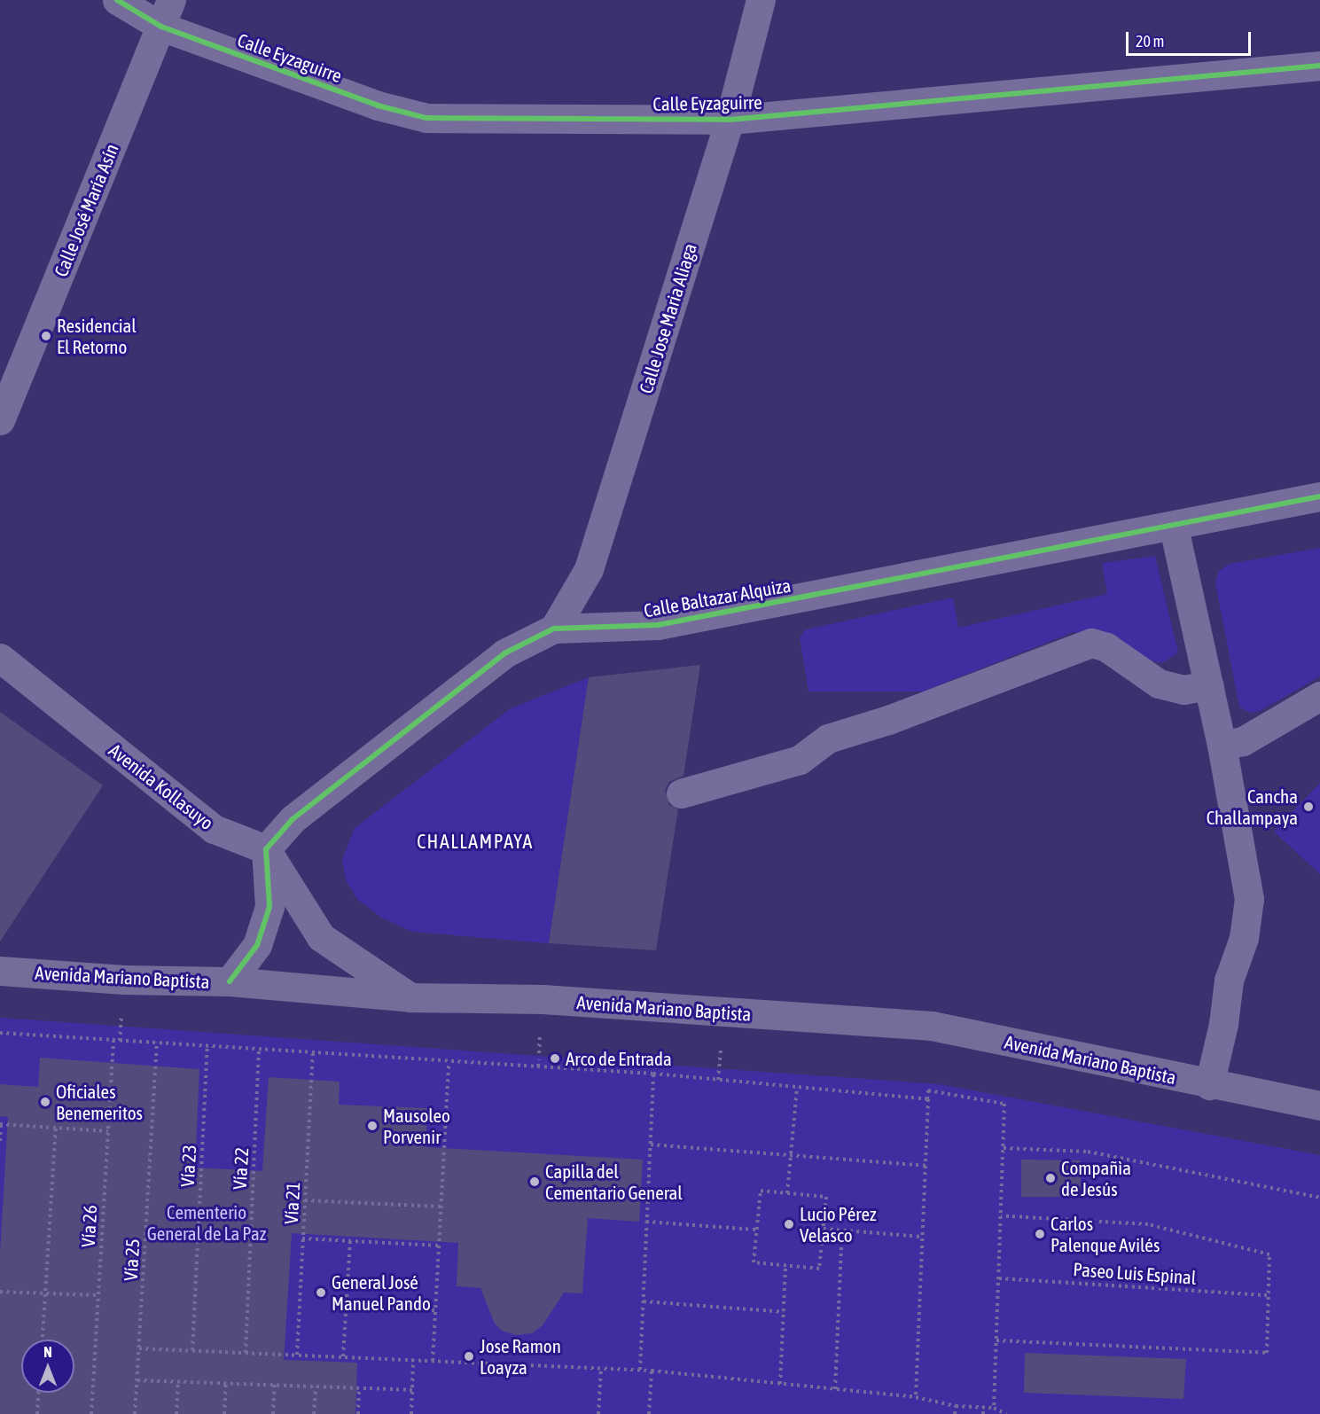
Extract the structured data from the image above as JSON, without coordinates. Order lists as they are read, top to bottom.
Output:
{
  "streets": {
    "main road": ["Avenida Mariano Baptista"],
    "street": [
      "Calle Eyzaguirre",
      "Calle José María Asín",
      "Calle Jose Maria Aliaga",
      "Calle Baltazar Alquiza",
      "Avenida Kollasuyo"
    ],
    "path": [
      "Vía 23",
      "Vía 22",
      "Vía 21",
      "Vía 26",
      "Vía 25",
      "Paseo Luis Espinal"
    ]
  },
  "crossings": [
    ["Calle Eyzaguirre", "Calle José María Asín"],
    ["Calle Eyzaguirre", "Calle Jose Maria Aliaga"],
    ["Calle Jose Maria Aliaga", "Calle Baltazar Alquiza"],
    ["Calle Baltazar Alquiza", "Avenida Kollasuyo"]
  ],
  "districts": ["CHALLAMPAYA"],
  "parks": ["Cementerio General de La Paz"],
  "places": [
    "Residencial El Retorno",
    "Cancha Challampaya",
    "Arco de Entrada",
    "Oficiales Benemeritos",
    "Mausoleo Porvenir",
    "Compañìa de Jesús",
    "Capilla del Cementario General",
    "Lucio Pérez Velasco",
    "Carlos Palenque Avilés",
    "General José Manuel Pando",
    "Jose Ramon Loayza"
  ],
  "scale_bar": "20 m",
  "north": "top"
}
